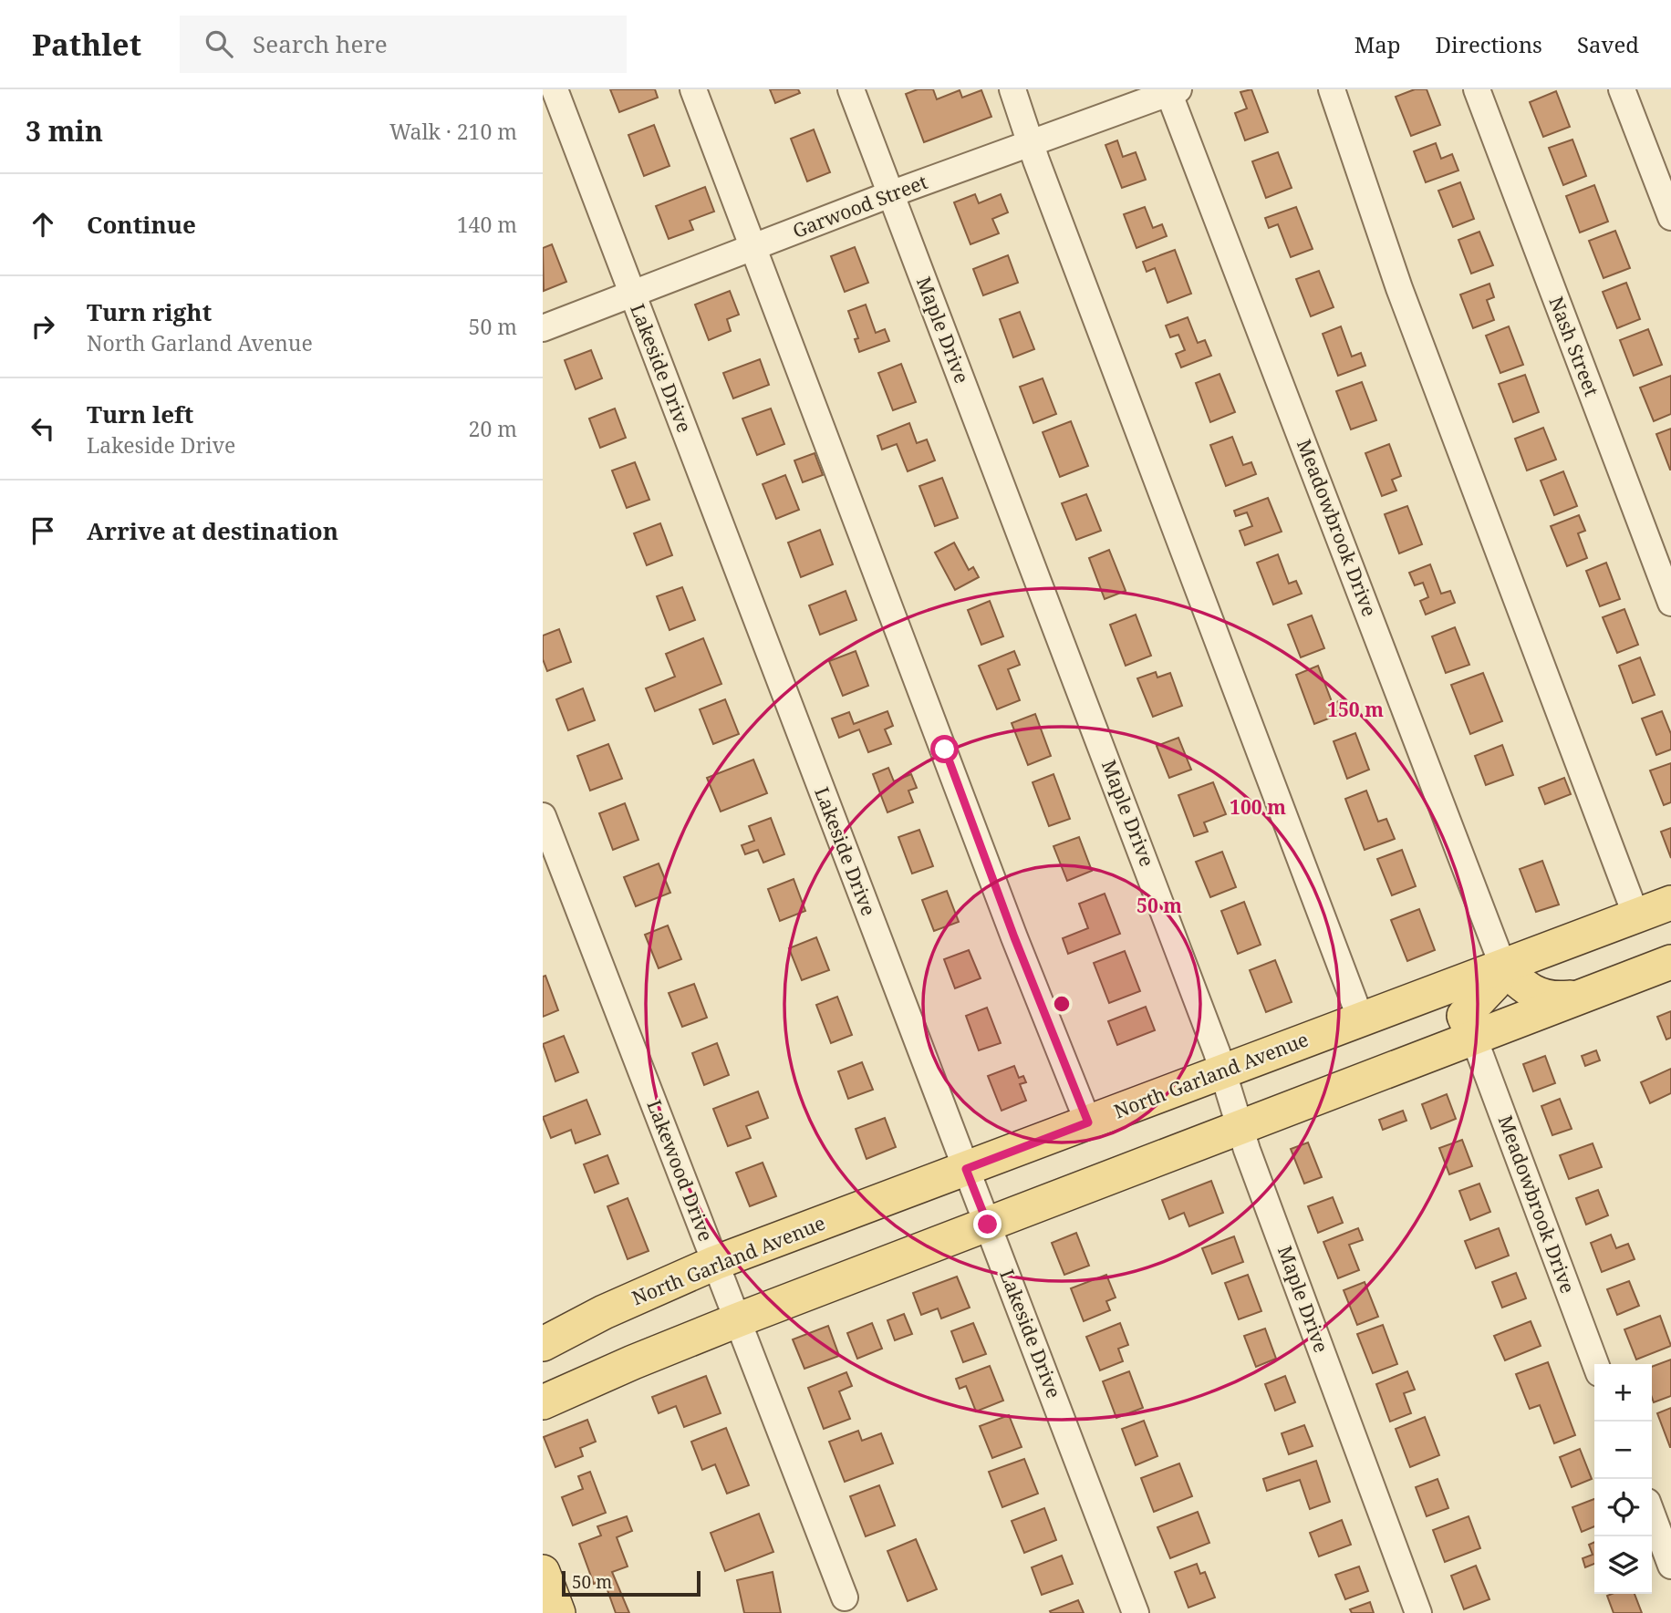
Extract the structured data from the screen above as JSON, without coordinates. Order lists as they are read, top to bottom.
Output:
{
  "streets": {
    "main road": ["North Garland Avenue"],
    "street": [
      "Garwood Street",
      "Maple Drive",
      "Nash Street",
      "Lakeside Drive",
      "Meadowbrook Drive",
      "Lakewood Drive"
    ]
  },
  "crossings": [
    ["Garwood Street", "Maple Drive"],
    ["Garwood Street", "Lakeside Drive"],
    ["Garwood Street", "Meadowbrook Drive"],
    ["Maple Drive", "North Garland Avenue"],
    ["Lakeside Drive", "North Garland Avenue"],
    ["Meadowbrook Drive", "North Garland Avenue"],
    ["North Garland Avenue", "Lakewood Drive"]
  ],
  "scale_bar": "50 m",
  "page": {
    "header": "Pathlet",
    "search": "Search here",
    "nav": ["Map", "Directions", "Saved"],
    "heading": ["3 min", "Walk · 210 m"],
    "list": [
      ["Continue", "140 m"],
      ["Turn right", "North Garland Avenue", "50 m"],
      ["Turn left", "Lakeside Drive", "20 m"],
      "Arrive at destination"
    ],
    "map_buttons": ["+", "−"],
    "scale": "50 m"
  },
  "rings": ["150 m", "100 m", "50 m"]
}
